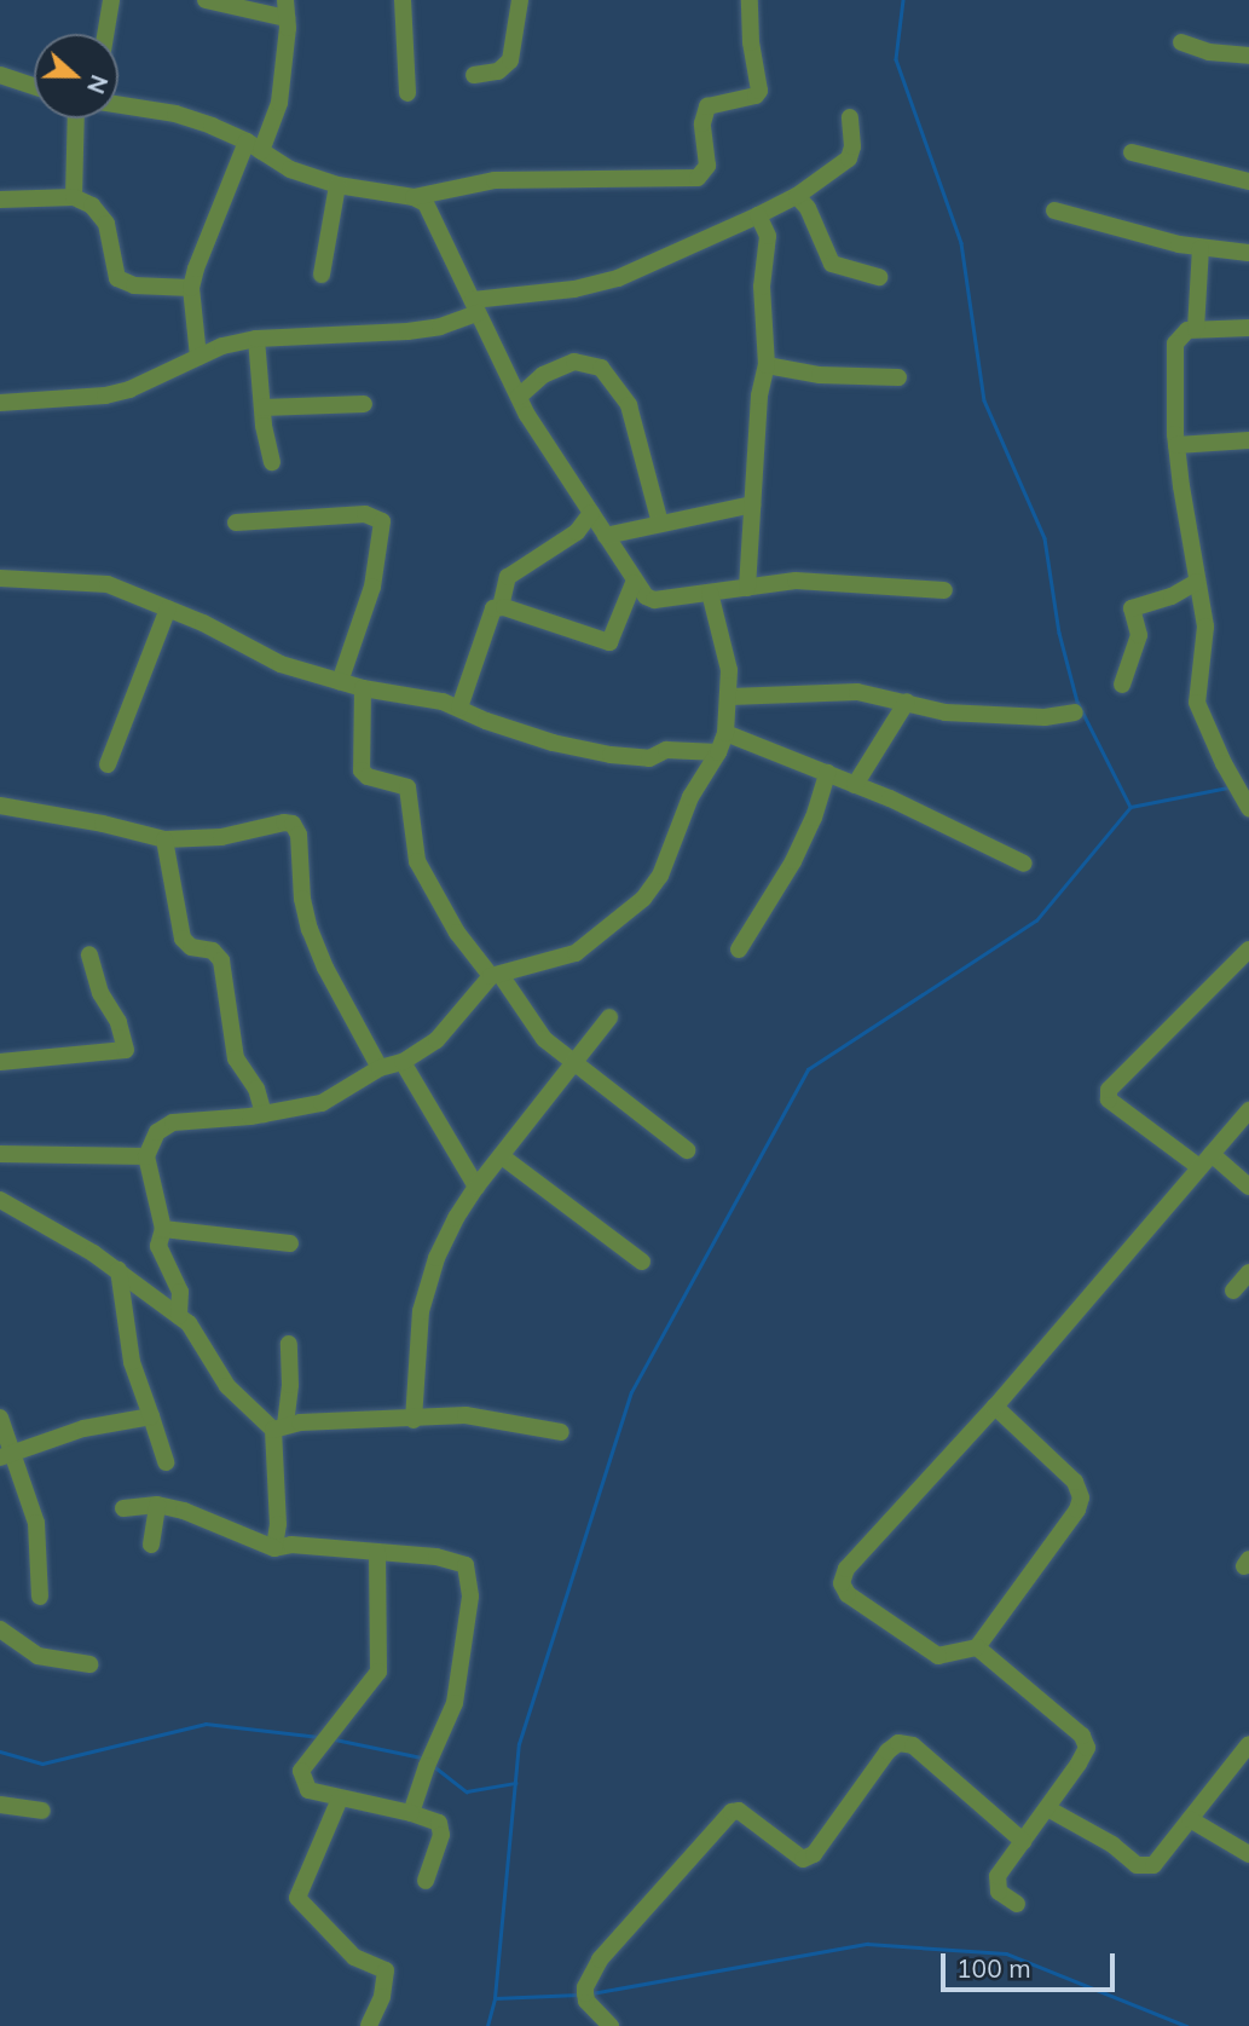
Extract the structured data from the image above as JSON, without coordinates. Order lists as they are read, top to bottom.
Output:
{
  "scale_bar": "100 m",
  "north": "right"
}
